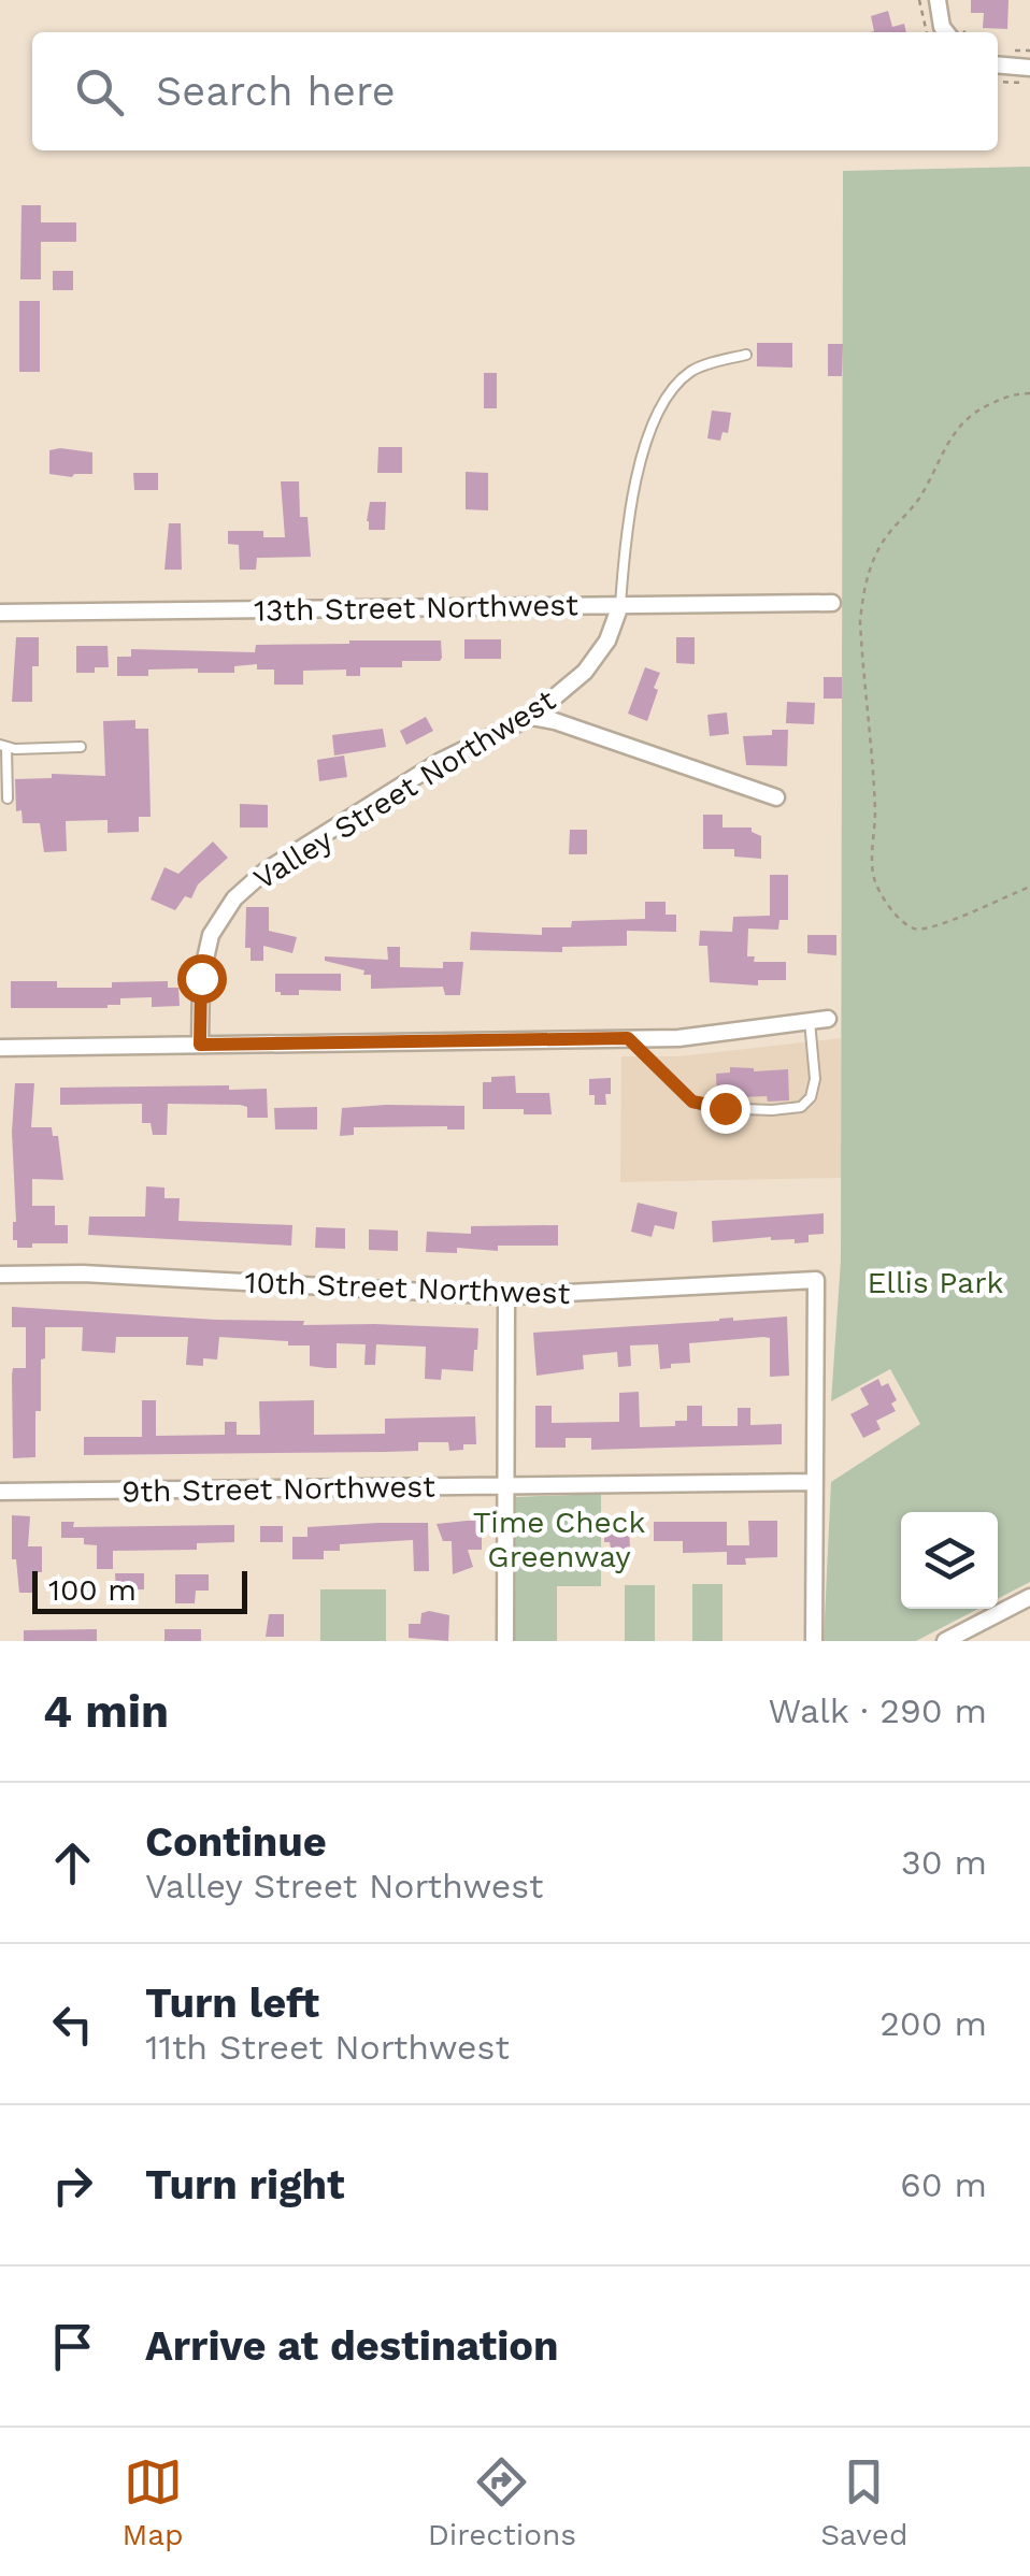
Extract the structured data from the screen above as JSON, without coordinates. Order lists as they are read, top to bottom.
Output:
{
  "streets": {
    "street": [
      "13th Street Northwest",
      "Valley Street Northwest",
      "10th Street Northwest",
      "9th Street Northwest"
    ]
  },
  "crossings": [
    ["13th Street Northwest", "Valley Street Northwest"],
    ["10th Street Northwest", "9th Street Northwest"]
  ],
  "parks": ["Ellis Park", "Time Check Greenway"],
  "scale_bar": "100 m",
  "page": {
    "search": "Search here",
    "scale": "100 m",
    "heading": ["4 min", "Walk · 290 m"],
    "list": [
      ["Continue", "Valley Street Northwest", "30 m"],
      ["Turn left", "11th Street Northwest", "200 m"],
      ["Turn right", "60 m"],
      "Arrive at destination"
    ],
    "nav": ["Map", "Directions", "Saved"]
  }
}
